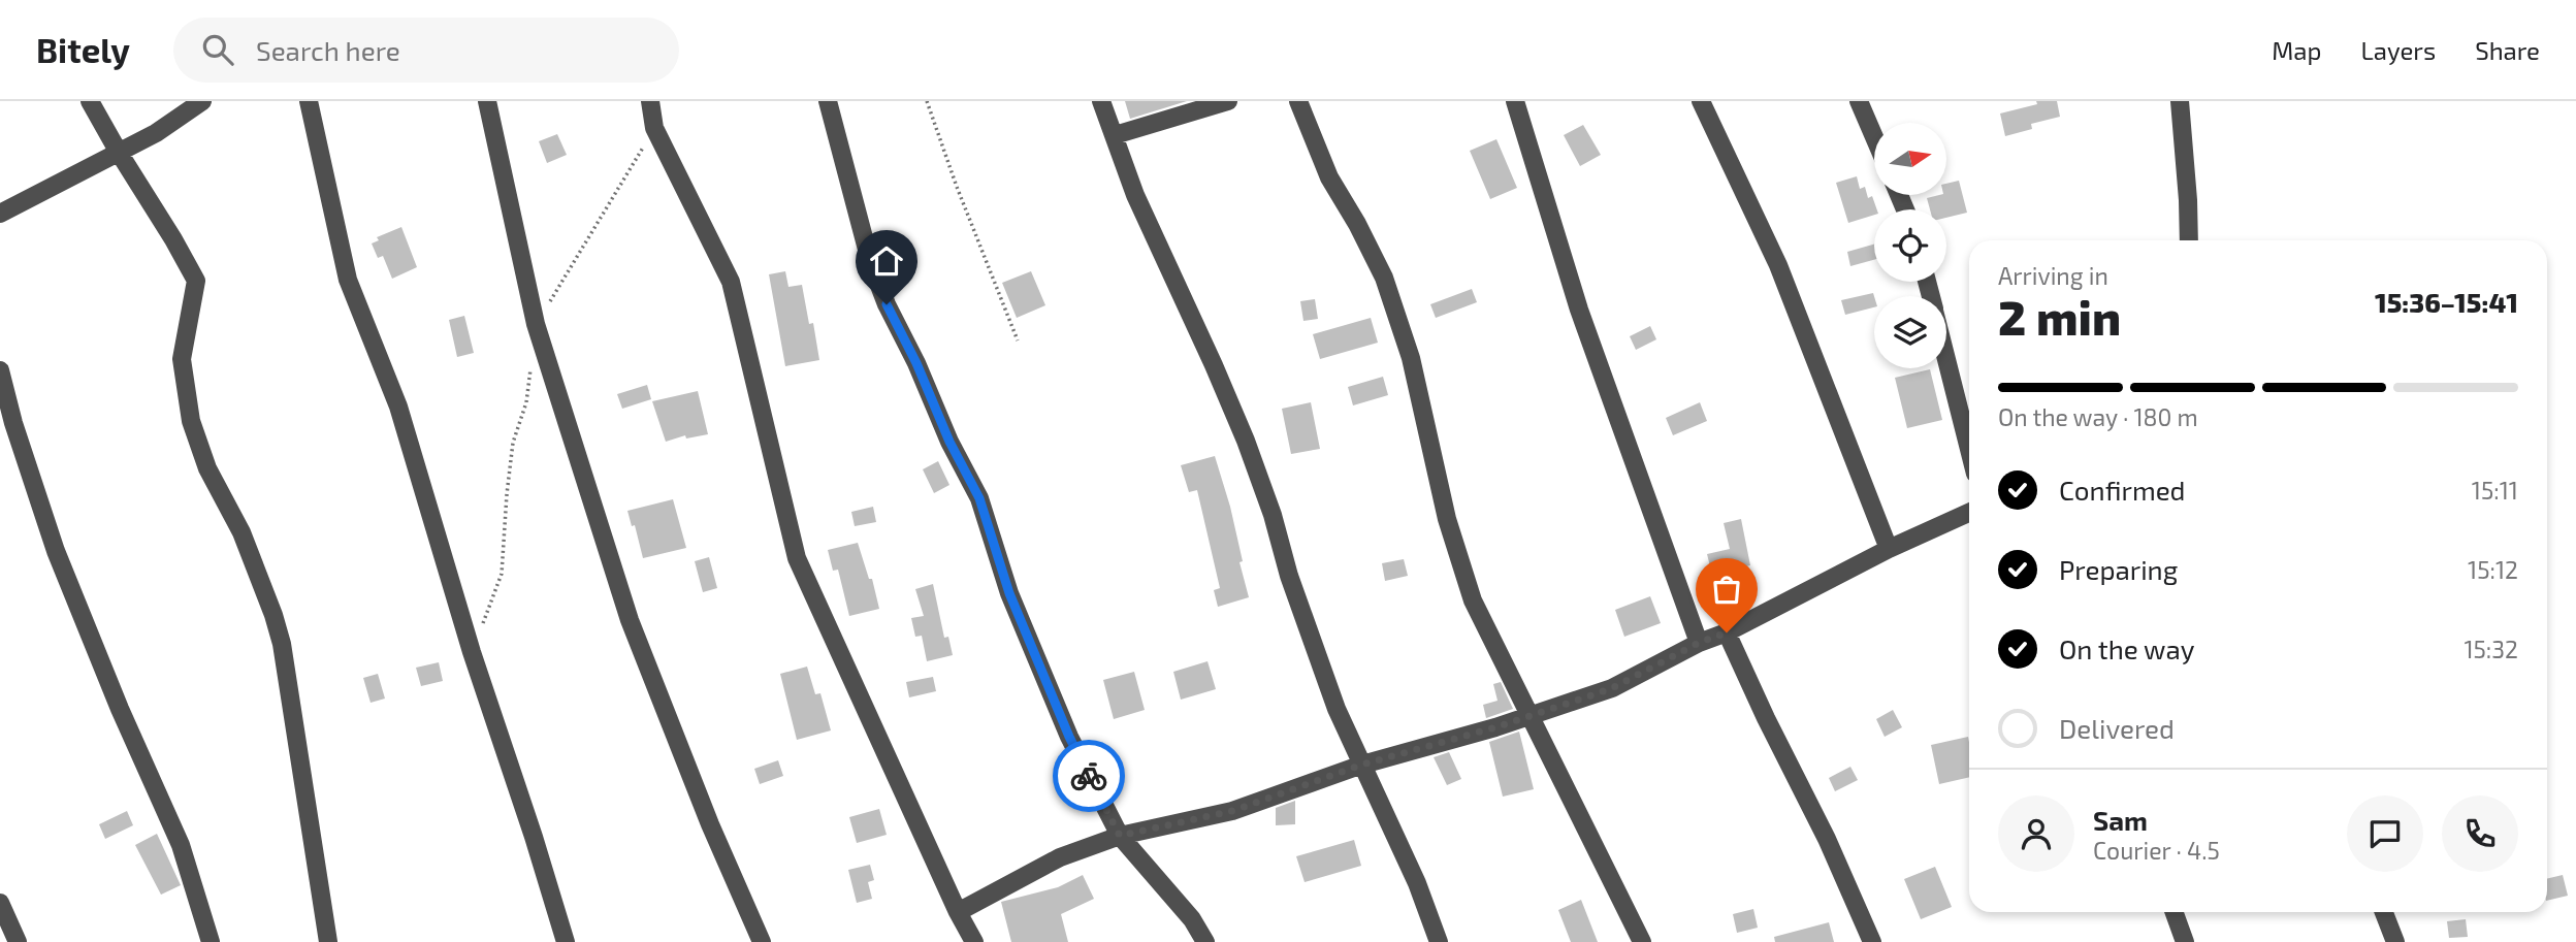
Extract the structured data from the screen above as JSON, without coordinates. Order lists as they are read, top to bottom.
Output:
{
  "north": "right",
  "page": {
    "header": "Bitely",
    "search": "Search here",
    "nav": ["Map", "Layers", "Share"],
    "heading": ["2 min", "Arriving in", "15:36–15:41"],
    "panel": ["Sam", "Courier · 4.5"],
    "bar": "On the way · 180 m",
    "list": [
      ["Confirmed", "15:11"],
      ["Preparing", "15:12"],
      ["On the way", "15:32"],
      "Delivered"
    ]
  }
}
